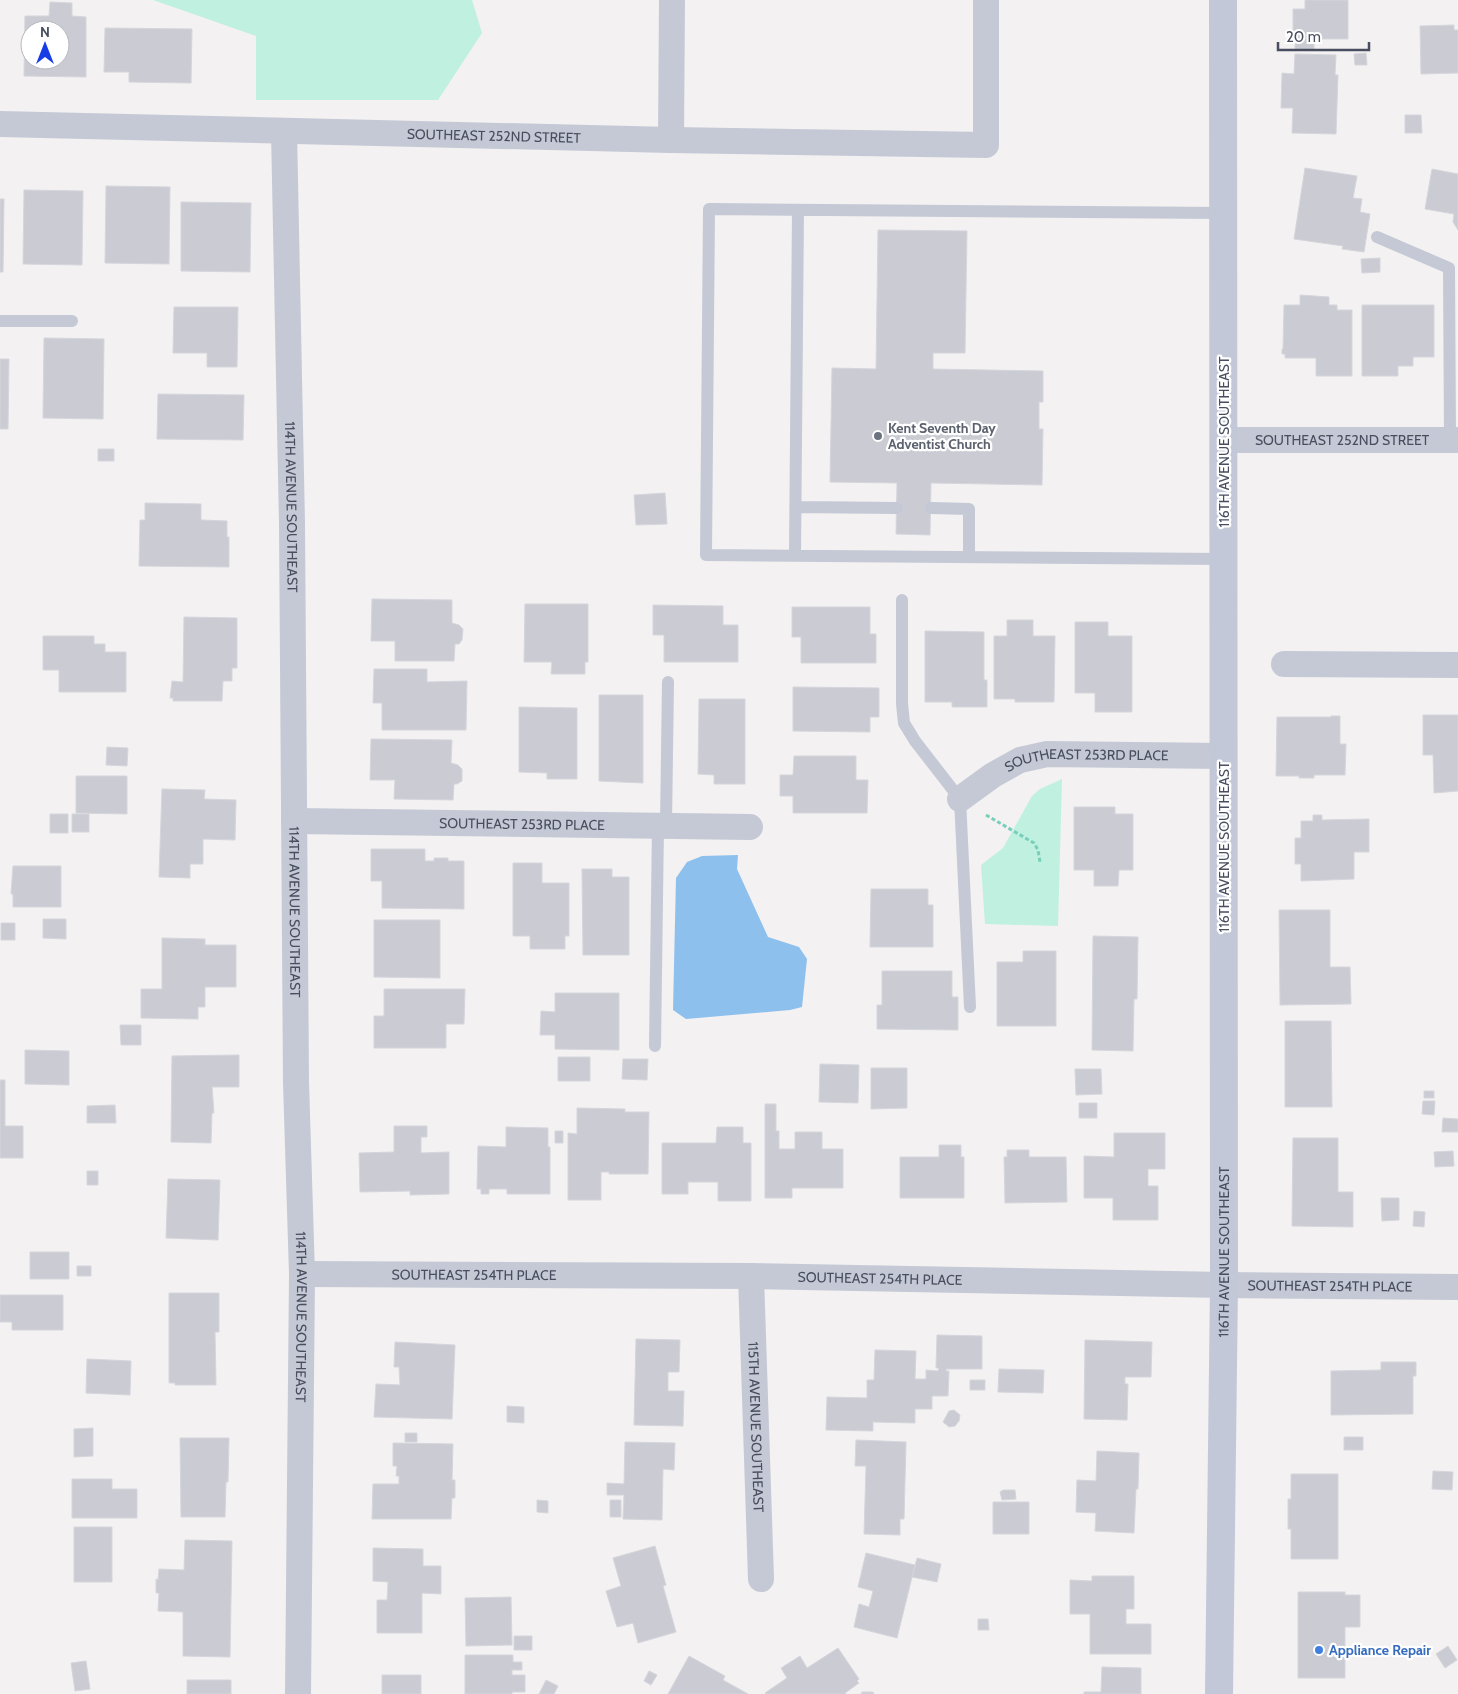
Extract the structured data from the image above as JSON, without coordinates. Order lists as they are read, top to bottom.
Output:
{
  "streets": {
    "main road": ["116TH AVENUE SOUTHEAST"],
    "street": [
      "SOUTHEAST 252ND STREET",
      "114TH AVENUE SOUTHEAST",
      "SOUTHEAST 253RD PLACE",
      "SOUTHEAST 254TH PLACE",
      "115TH AVENUE SOUTHEAST"
    ]
  },
  "crossings": [
    ["SOUTHEAST 252ND STREET", "116TH AVENUE SOUTHEAST"],
    ["SOUTHEAST 252ND STREET", "114TH AVENUE SOUTHEAST"],
    ["116TH AVENUE SOUTHEAST", "SOUTHEAST 253RD PLACE"],
    ["116TH AVENUE SOUTHEAST", "SOUTHEAST 254TH PLACE"],
    ["114TH AVENUE SOUTHEAST", "SOUTHEAST 253RD PLACE"],
    ["114TH AVENUE SOUTHEAST", "SOUTHEAST 254TH PLACE"],
    ["SOUTHEAST 254TH PLACE", "115TH AVENUE SOUTHEAST"]
  ],
  "places": ["Kent Seventh Day Adventist Church", "Appliance Repair"],
  "scale_bar": "20 m",
  "north": "top"
}
